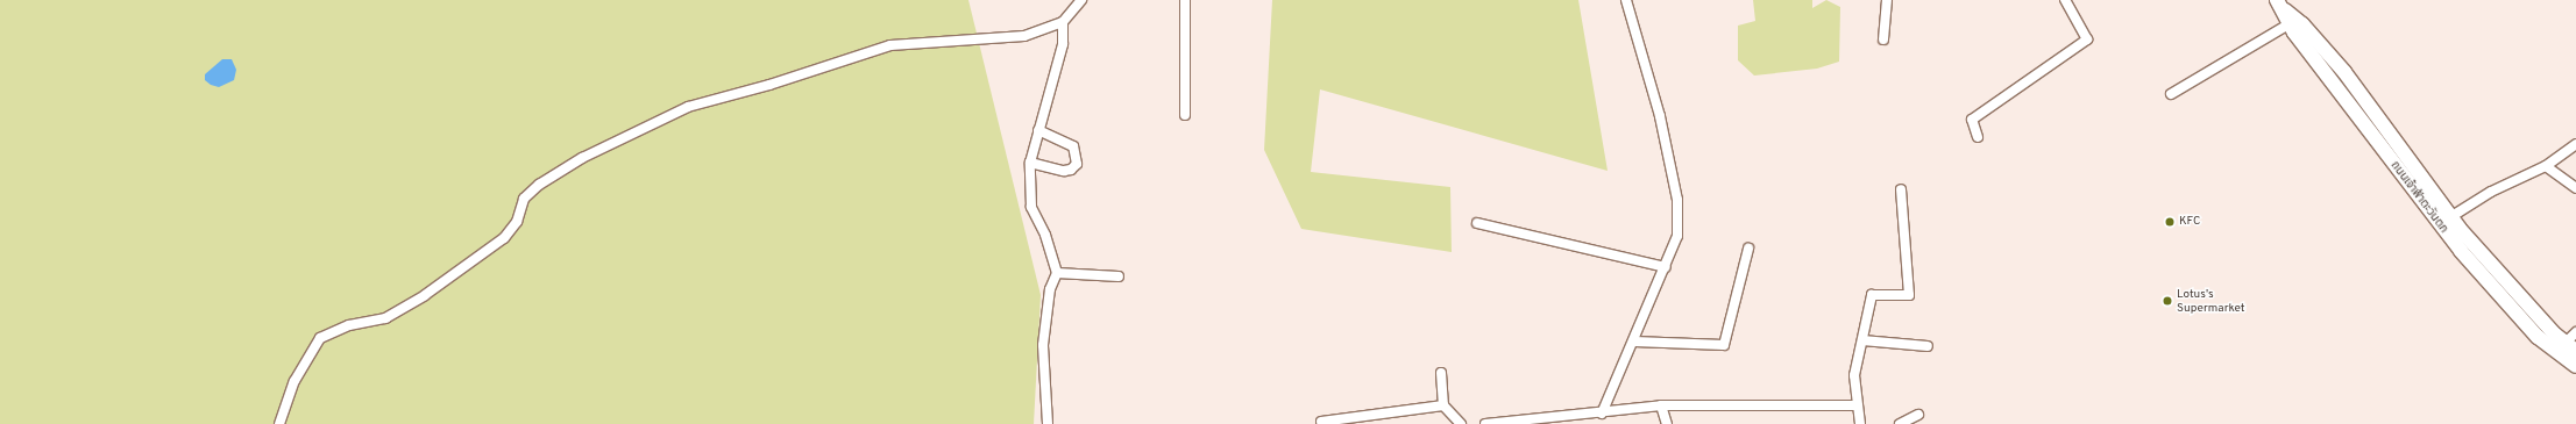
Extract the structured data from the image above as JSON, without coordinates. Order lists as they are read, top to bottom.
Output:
{
  "streets": {
    "main road": ["ถนนเจ้าฟ้าตะวันตก"]
  },
  "places": ["KFC", "Lotus's Supermarket"]
}
